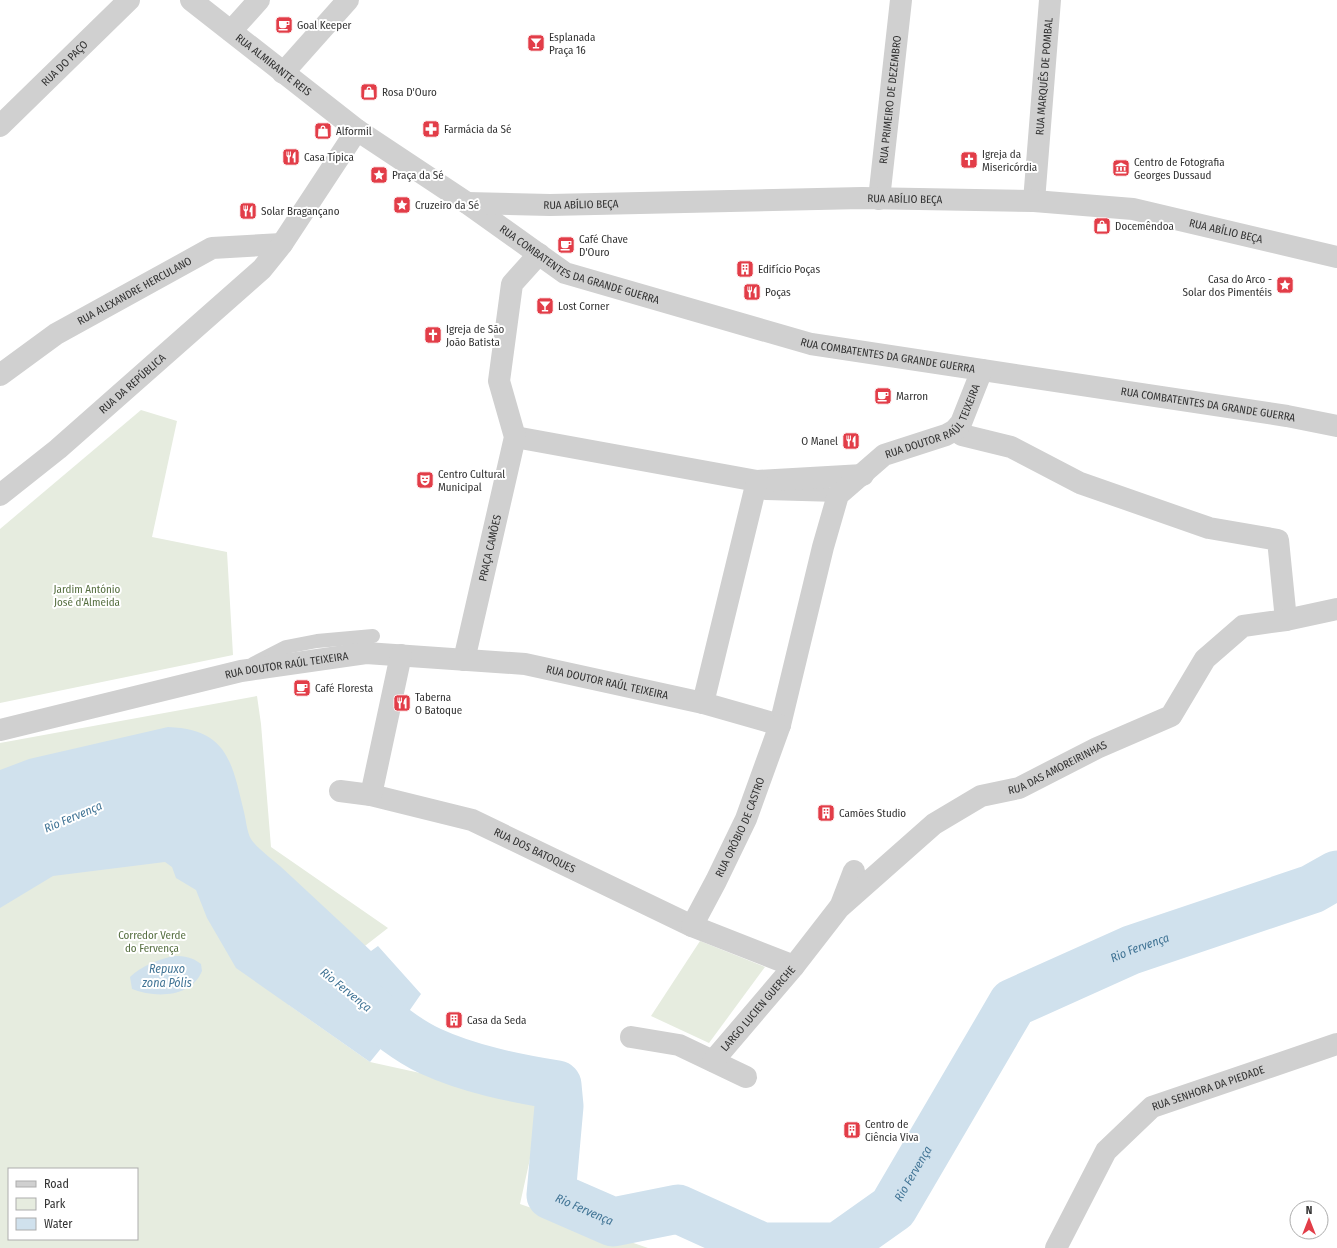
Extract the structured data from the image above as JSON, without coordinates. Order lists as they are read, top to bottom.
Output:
{
  "streets": {
    "street": [
      "RUA DO PAÇO",
      "RUA ALMIRANTE REIS",
      "RUA MARQUÊS DE POMBAL",
      "RUA PRIMEIRO DE DEZEMBRO",
      "RUA ABÍLIO BEÇA",
      "RUA COMBATENTES DA GRANDE GUERRA",
      "RUA ALEXANDRE HERCULANO",
      "RUA DA REPÚBLICA",
      "RUA DOUTOR RAÚL TEIXEIRA",
      "PRAÇA CAMÕES",
      "RUA DAS AMOREIRINHAS",
      "RUA ORÓBIO DE CASTRO",
      "RUA DOS BATOQUES",
      "LARGO LUCIEN GUERCHE",
      "RUA SENHORA DA PIEDADE"
    ]
  },
  "crossings": [
    ["RUA MARQUÊS DE POMBAL", "RUA ABÍLIO BEÇA"],
    ["RUA PRIMEIRO DE DEZEMBRO", "RUA ABÍLIO BEÇA"],
    ["RUA ABÍLIO BEÇA", "RUA COMBATENTES DA GRANDE GUERRA"],
    ["RUA COMBATENTES DA GRANDE GUERRA", "RUA DOUTOR RAÚL TEIXEIRA"],
    ["RUA ALEXANDRE HERCULANO", "RUA DA REPÚBLICA"],
    ["RUA DOUTOR RAÚL TEIXEIRA", "PRAÇA CAMÕES"],
    ["RUA DOUTOR RAÚL TEIXEIRA", "RUA ORÓBIO DE CASTRO"],
    ["RUA DAS AMOREIRINHAS", "LARGO LUCIEN GUERCHE"],
    ["RUA ORÓBIO DE CASTRO", "RUA DOS BATOQUES"],
    ["RUA ORÓBIO DE CASTRO", "LARGO LUCIEN GUERCHE"],
    ["RUA DOS BATOQUES", "LARGO LUCIEN GUERCHE"]
  ],
  "water": ["Rio Fervença", "Repuxo zona Pólis"],
  "parks": ["Jardim António José d'Almeida", "Corredor Verde do Fervença"],
  "places": {
    "cafe": [
      "Goal Keeper",
      "Café Chave D'Ouro",
      "Marron",
      "Café Floresta"
    ],
    "bar": ["Esplanada Praça 16", "Lost Corner"],
    "shop": ["Rosa D'Ouro", "Alformil", "Docemêndoa"],
    "pharmacy": ["Farmácia da Sé"],
    "restaurant": [
      "Casa Típica",
      "Solar Bragançano",
      "Poças",
      "O Manel",
      "Taberna O Batoque"
    ],
    "church": ["Igreja da Misericórdia", "Igreja de São João Batista"],
    "museum": ["Centro de Fotografia Georges Dussaud"],
    "place": ["Praça da Sé", "Cruzeiro da Sé", "Casa do Arco - Solar dos Pimentéis"],
    "building": [
      "Edifício Poças",
      "Camões Studio",
      "Casa da Seda",
      "Centro de Ciência Viva"
    ],
    "theatre": ["Centro Cultural Municipal"]
  },
  "legend": ["Road", "Park", "Water"],
  "north": "top"
}
